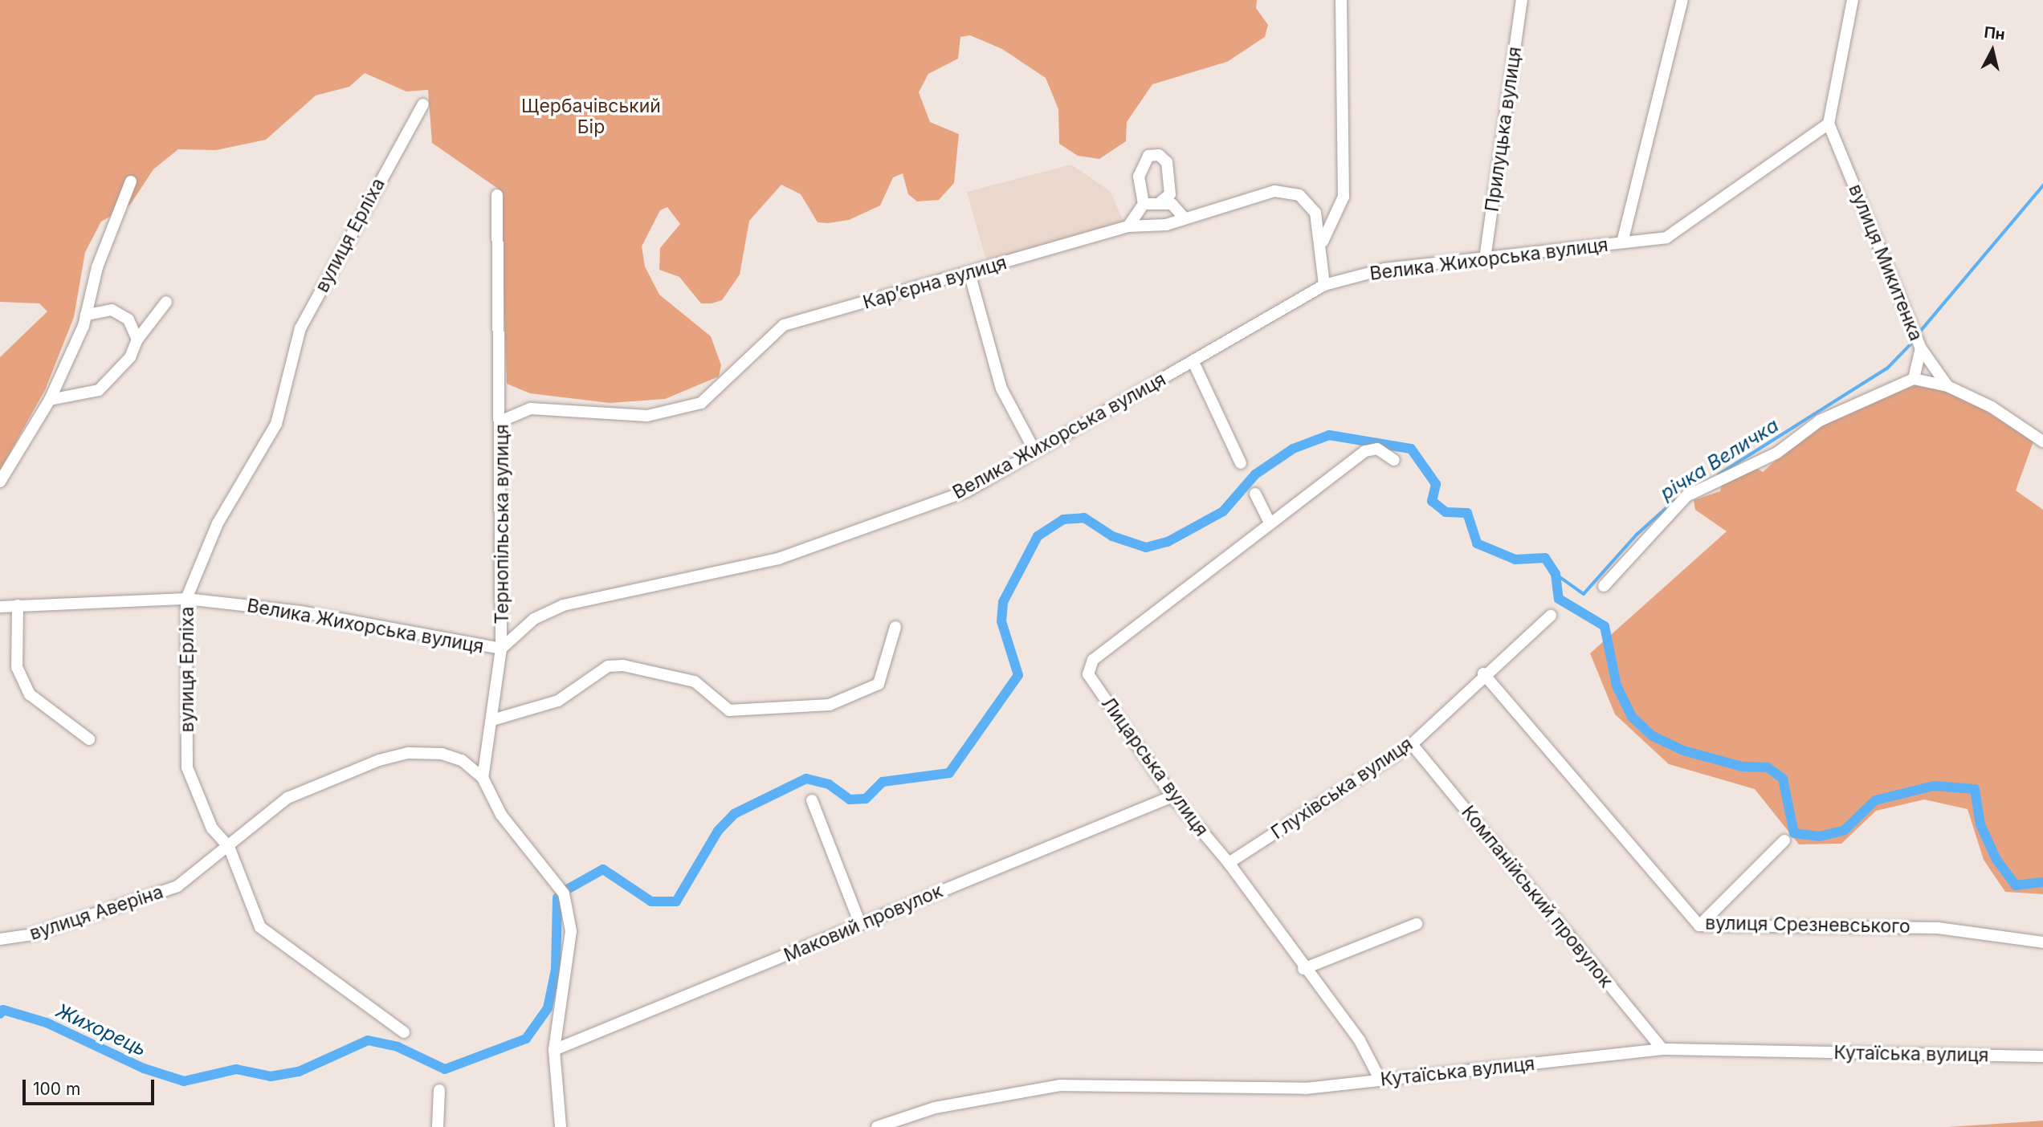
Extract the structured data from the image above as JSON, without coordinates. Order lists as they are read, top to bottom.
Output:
{
  "streets": {
    "street": [
      "Прилуцька вулиця",
      "вулиця Ерліха",
      "Велика Жихорська вулиця",
      "вулиця Микитенка",
      "Кар’єрна вулиця",
      "Тернопільська вулиця",
      "Лицарська вулиця",
      "Глухівська вулиця",
      "Компанійський провулок",
      "вулиця Аверіна",
      "Маковий провулок",
      "вулиця Срезневського",
      "Кутаїська вулиця"
    ]
  },
  "crossings": [
    ["Прилуцька вулиця", "Велика Жихорська вулиця"],
    ["вулиця Ерліха", "Велика Жихорська вулиця"],
    ["вулиця Ерліха", "вулиця Аверіна"],
    ["Велика Жихорська вулиця", "вулиця Микитенка"],
    ["Велика Жихорська вулиця", "Кар’єрна вулиця"],
    ["Велика Жихорська вулиця", "Тернопільська вулиця"],
    ["Кар’єрна вулиця", "Тернопільська вулиця"],
    ["Тернопільська вулиця", "вулиця Аверіна"],
    ["Лицарська вулиця", "Глухівська вулиця"],
    ["Лицарська вулиця", "Маковий провулок"],
    ["Лицарська вулиця", "Кутаїська вулиця"],
    ["Глухівська вулиця", "Компанійський провулок"],
    ["Глухівська вулиця", "вулиця Срезневського"],
    ["Компанійський провулок", "Кутаїська вулиця"]
  ],
  "water": ["річка Величка", "Жихорець"],
  "parks": ["Щербачівський Бір"],
  "scale_bar": "100 m",
  "north": "top"
}
